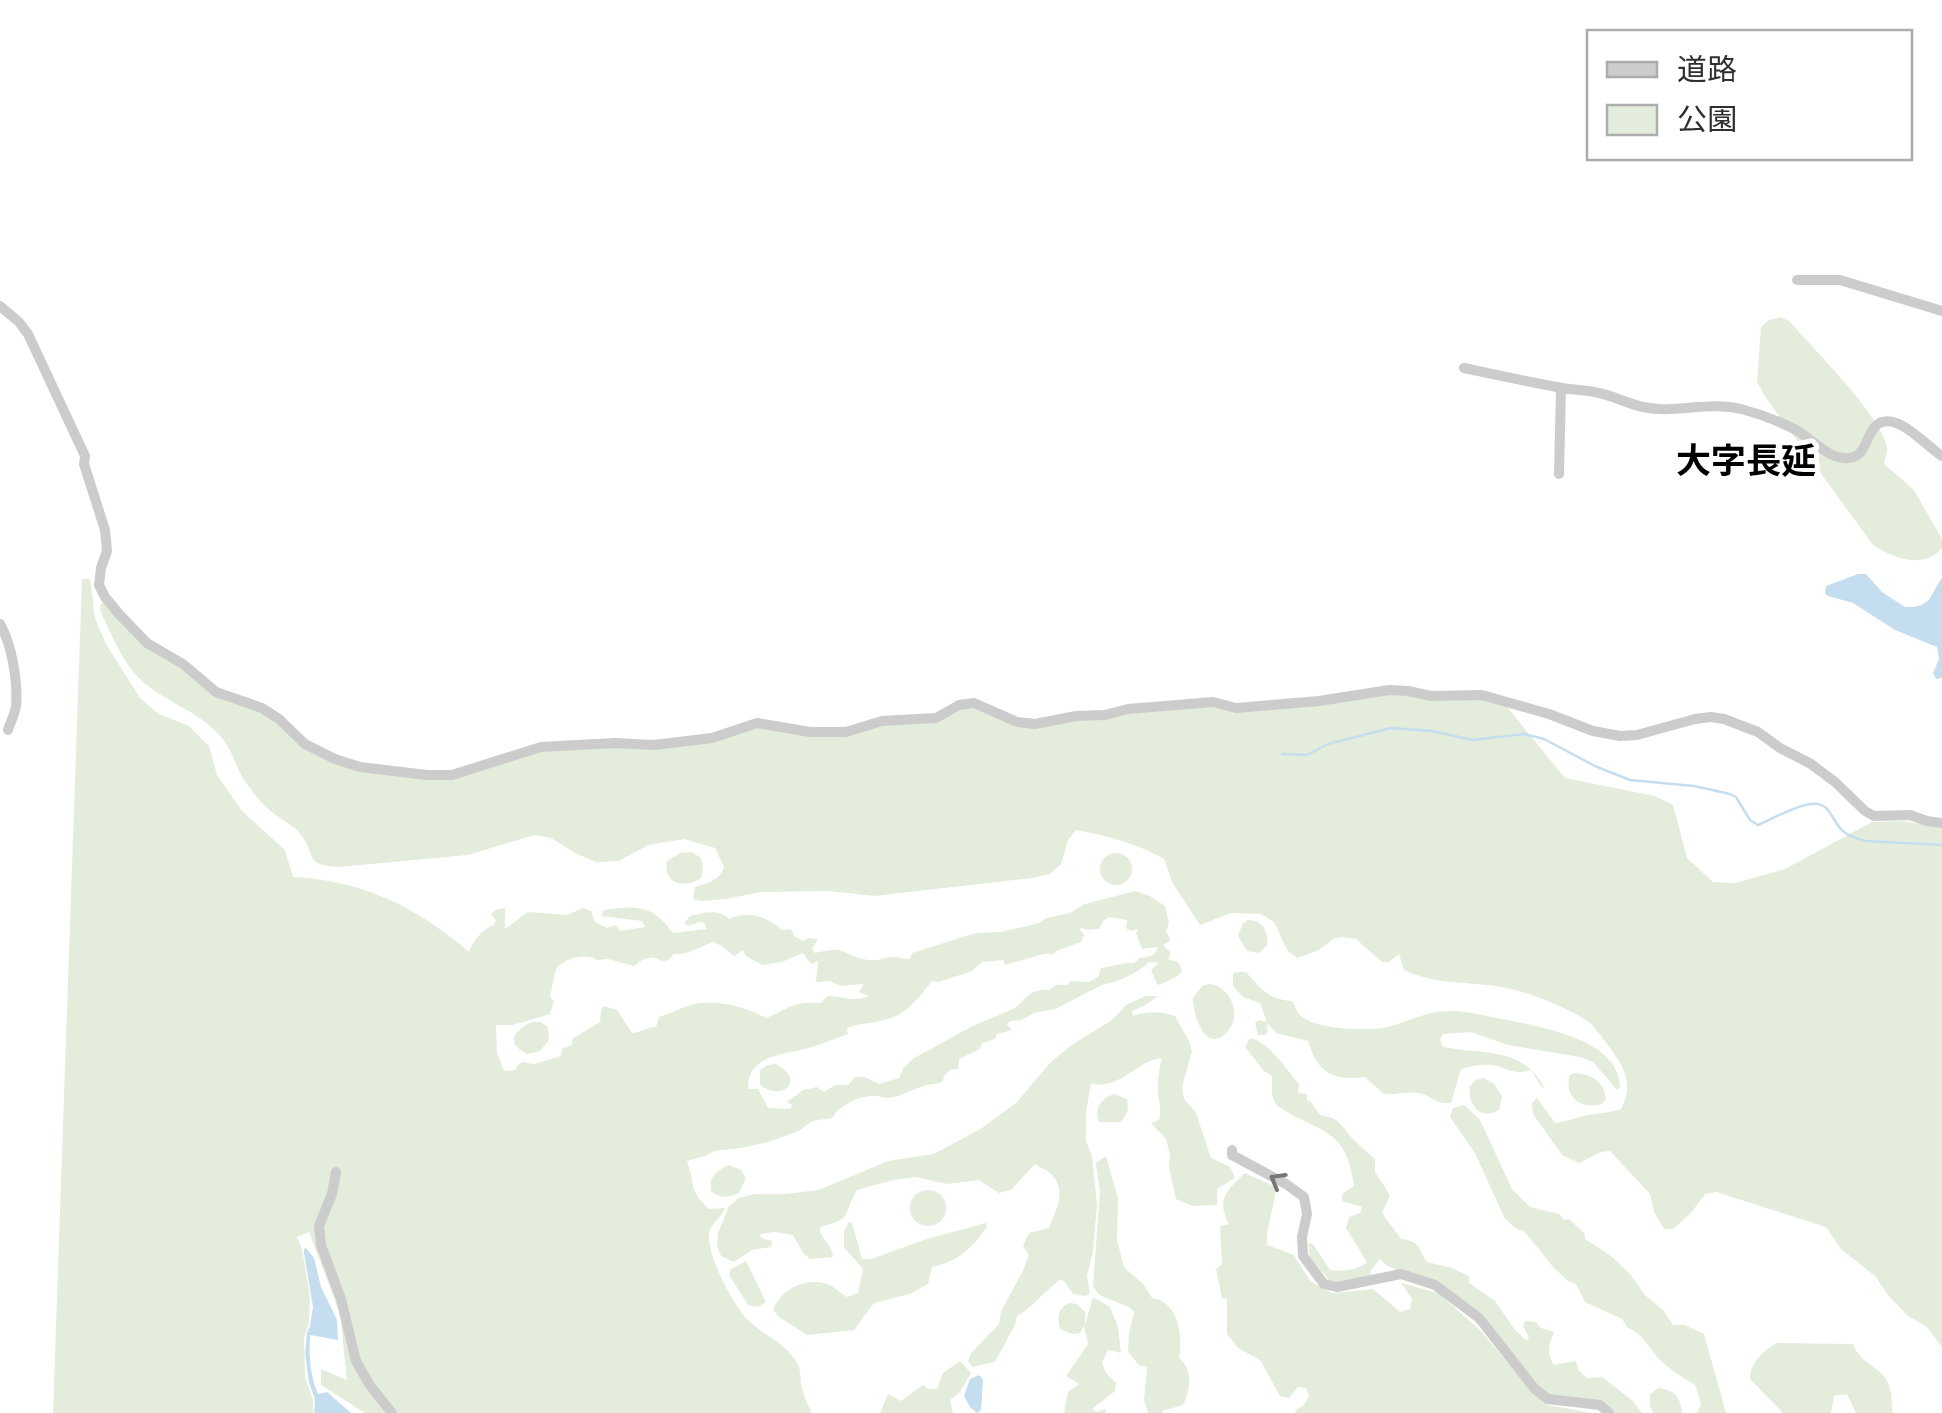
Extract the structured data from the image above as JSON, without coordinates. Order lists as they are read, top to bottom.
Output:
{
  "districts": ["大字長延"],
  "legend": ["道路", "公園"]
}
